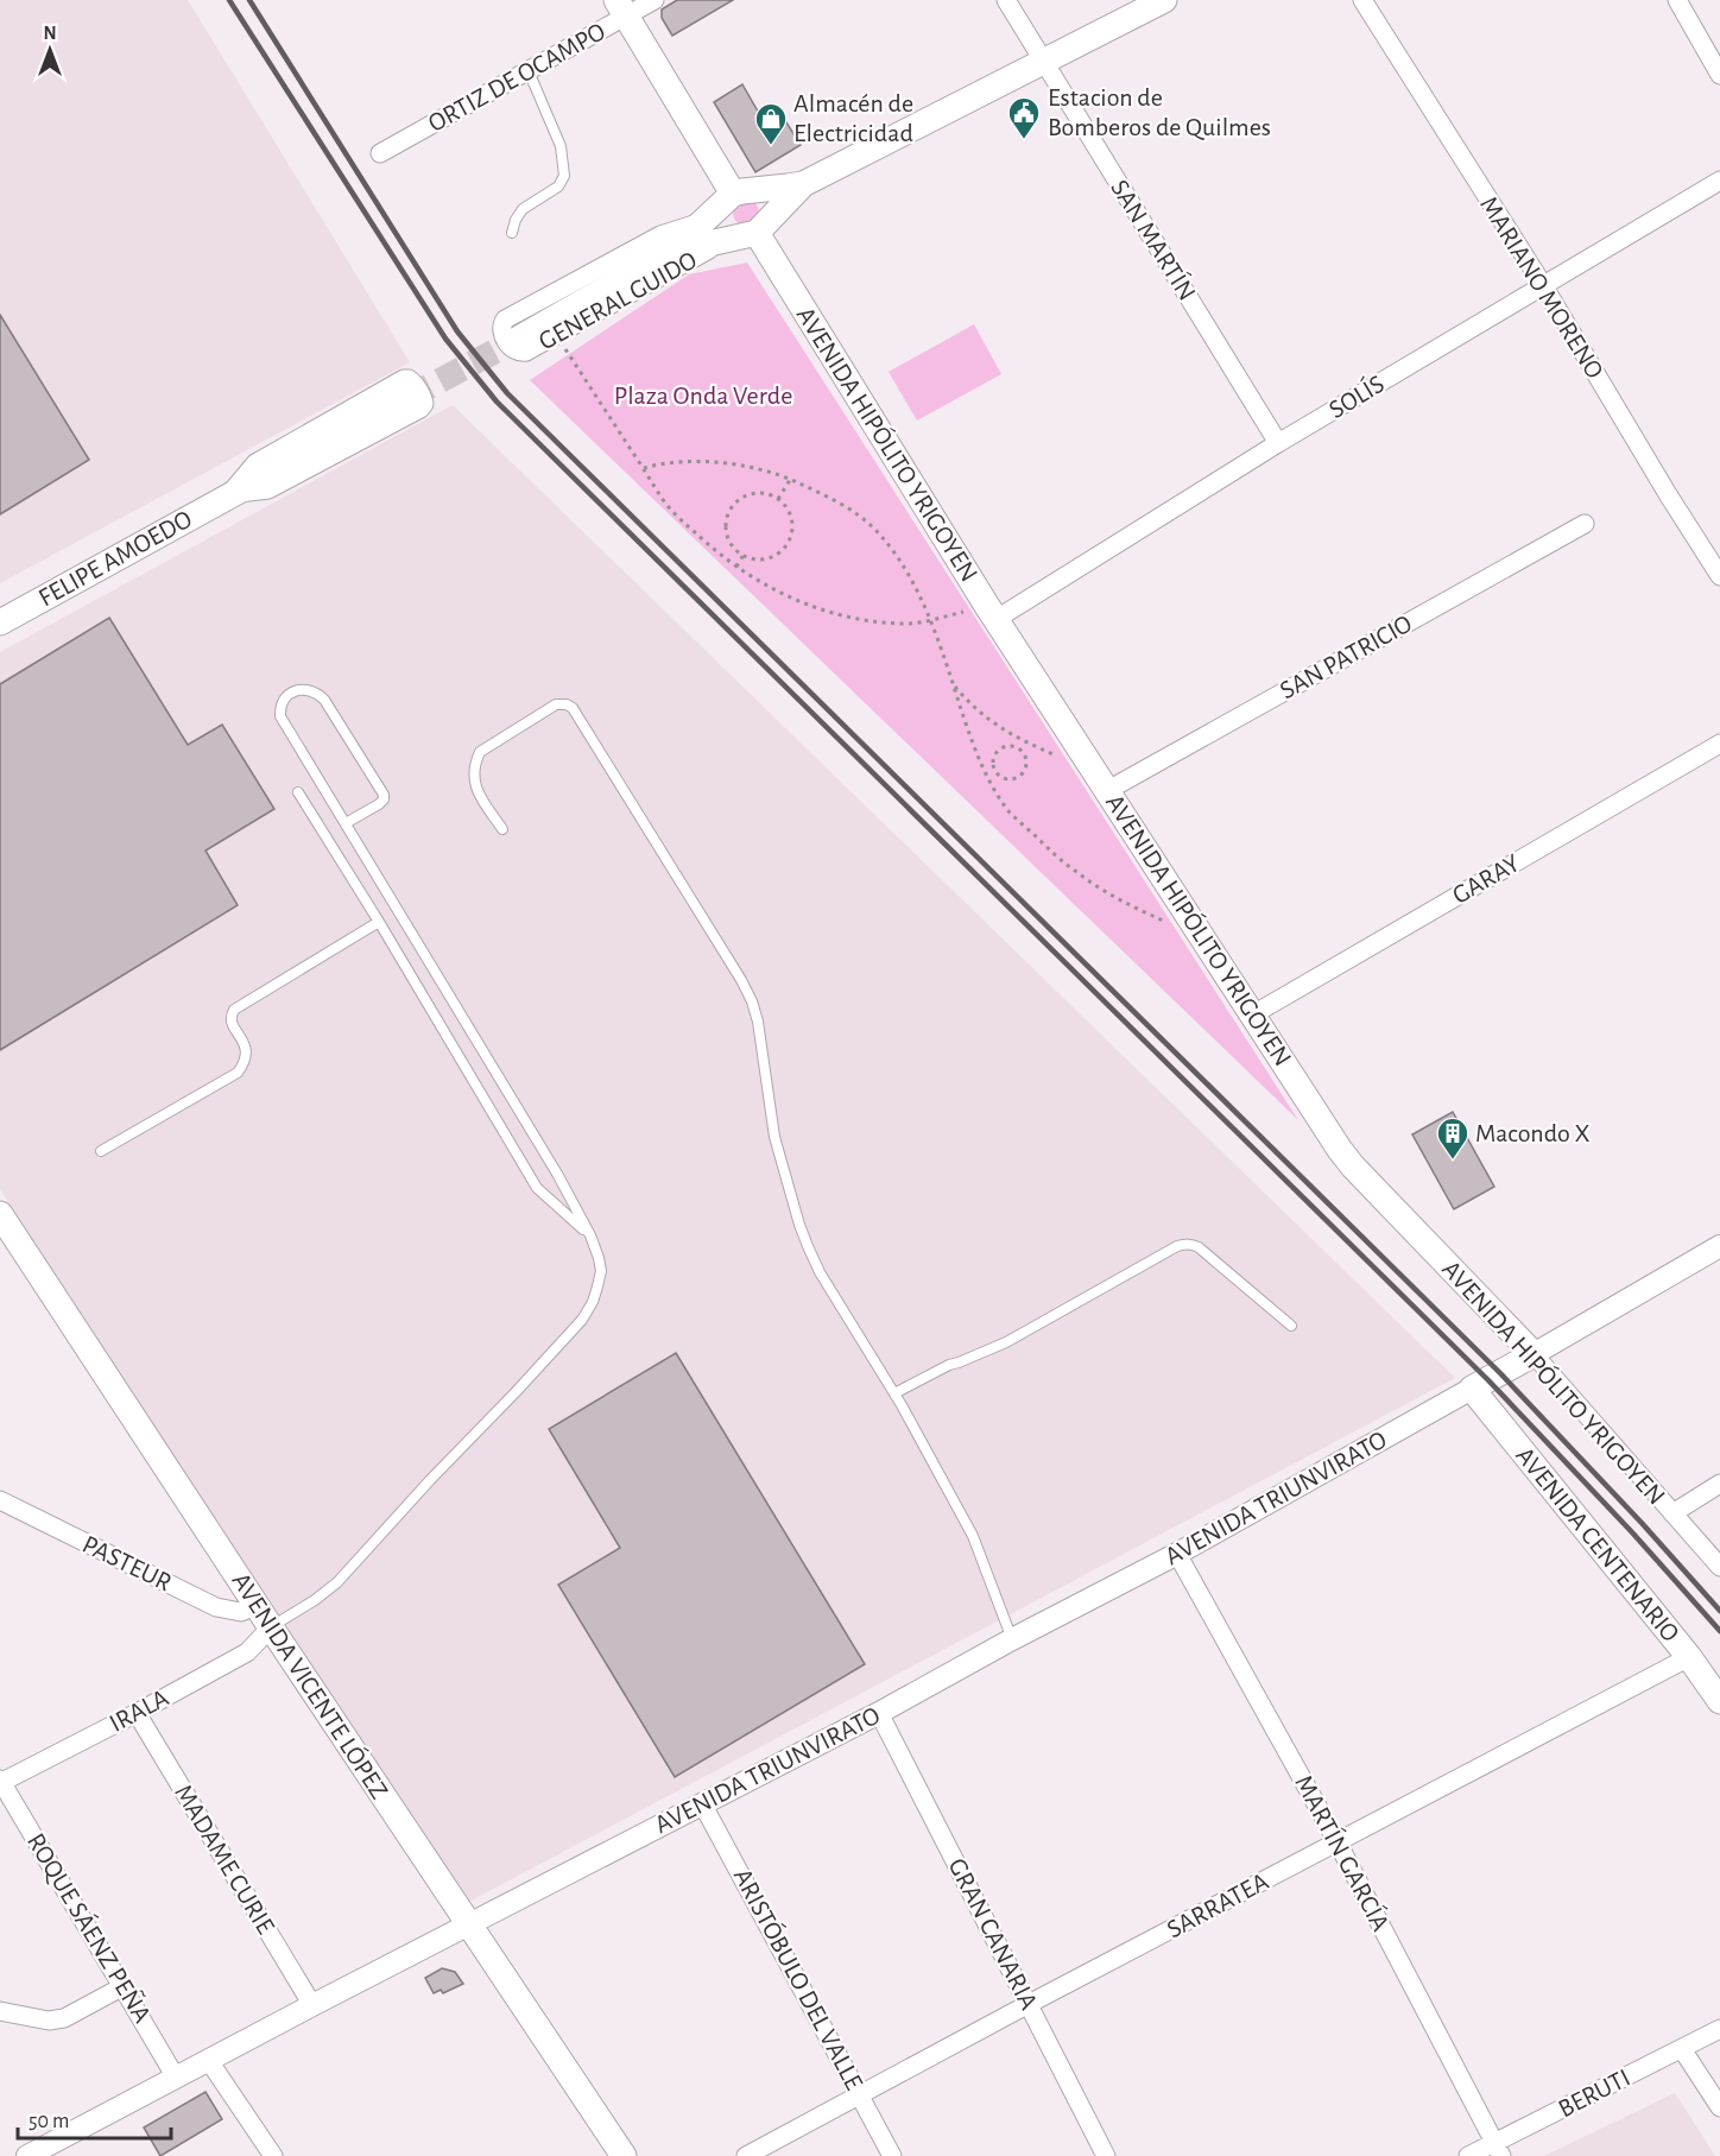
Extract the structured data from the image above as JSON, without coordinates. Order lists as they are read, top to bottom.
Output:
{
  "streets": {
    "main road": [
      "GENERAL GUIDO",
      "AVENIDA HIPÓLITO YRIGOYEN",
      "FELIPE AMOEDO",
      "AVENIDA TRIUNVIRATO",
      "AVENIDA CENTENARIO",
      "AVENIDA VICENTE LÓPEZ"
    ],
    "street": [
      "ORTIZ DE OCAMPO",
      "SAN MARTÍN",
      "MARIANO MORENO",
      "SOLÍS",
      "SAN PATRICIO",
      "GARAY",
      "PASTEUR",
      "IRALA",
      "MARTÍN GARCÍA",
      "MADAME CURIE",
      "SARRATEA",
      "ROQUE SÁENZ PEÑA",
      "GRAN CANARIA",
      "ARISTÓBULO DEL VALLE",
      "BERUTI"
    ]
  },
  "crossings": [
    ["SAN MARTÍN", "SOLÍS"],
    ["MARIANO MORENO", "SOLÍS"],
    ["GENERAL GUIDO", "AVENIDA HIPÓLITO YRIGOYEN"],
    ["SOLÍS", "AVENIDA HIPÓLITO YRIGOYEN"],
    ["AVENIDA HIPÓLITO YRIGOYEN", "SAN PATRICIO"],
    ["AVENIDA HIPÓLITO YRIGOYEN", "GARAY"],
    ["AVENIDA HIPÓLITO YRIGOYEN", "AVENIDA TRIUNVIRATO"],
    ["AVENIDA TRIUNVIRATO", "AVENIDA CENTENARIO"],
    ["AVENIDA TRIUNVIRATO", "AVENIDA VICENTE LÓPEZ"],
    ["AVENIDA TRIUNVIRATO", "MARTÍN GARCÍA"],
    ["AVENIDA TRIUNVIRATO", "MADAME CURIE"],
    ["AVENIDA TRIUNVIRATO", "ROQUE SÁENZ PEÑA"],
    ["AVENIDA TRIUNVIRATO", "GRAN CANARIA"],
    ["AVENIDA TRIUNVIRATO", "ARISTÓBULO DEL VALLE"],
    ["AVENIDA CENTENARIO", "SARRATEA"],
    ["PASTEUR", "AVENIDA VICENTE LÓPEZ"],
    ["AVENIDA VICENTE LÓPEZ", "IRALA"],
    ["IRALA", "MADAME CURIE"],
    ["IRALA", "ROQUE SÁENZ PEÑA"],
    ["MARTÍN GARCÍA", "SARRATEA"],
    ["MARTÍN GARCÍA", "BERUTI"],
    ["SARRATEA", "GRAN CANARIA"],
    ["SARRATEA", "ARISTÓBULO DEL VALLE"]
  ],
  "parks": ["Plaza Onda Verde"],
  "places": {
    "public building": ["Estacion de Bomberos de Quilmes"],
    "shop": ["Almacén de Electricidad"],
    "building": ["Macondo X"]
  },
  "scale_bar": "50 m",
  "north": "top"
}
